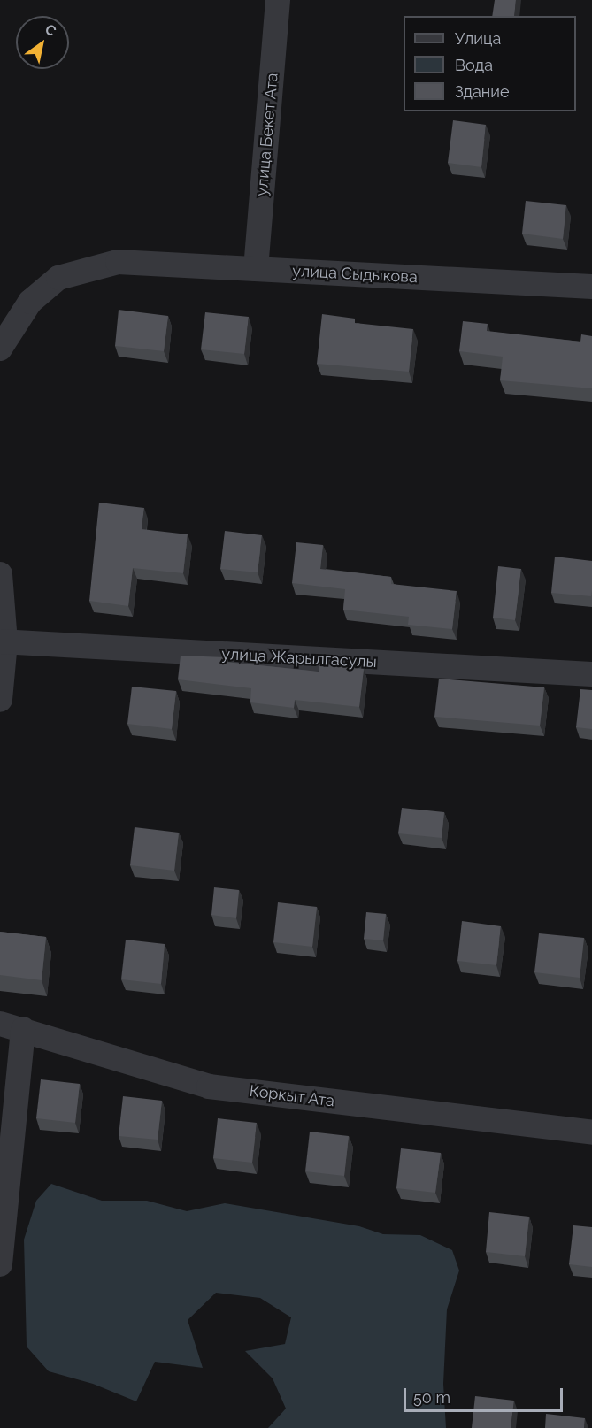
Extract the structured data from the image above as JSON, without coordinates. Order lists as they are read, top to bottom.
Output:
{
  "streets": {
    "street": [
      "улица Бекет Ата",
      "улица Сыдыкова",
      "улица Жарылгасулы",
      "Коркыт Ата"
    ]
  },
  "crossings": [
    ["улица Бекет Ата", "улица Сыдыкова"]
  ],
  "legend": ["Улица", "Вода", "Здание"],
  "scale_bar": "50 m",
  "north": "top right"
}
